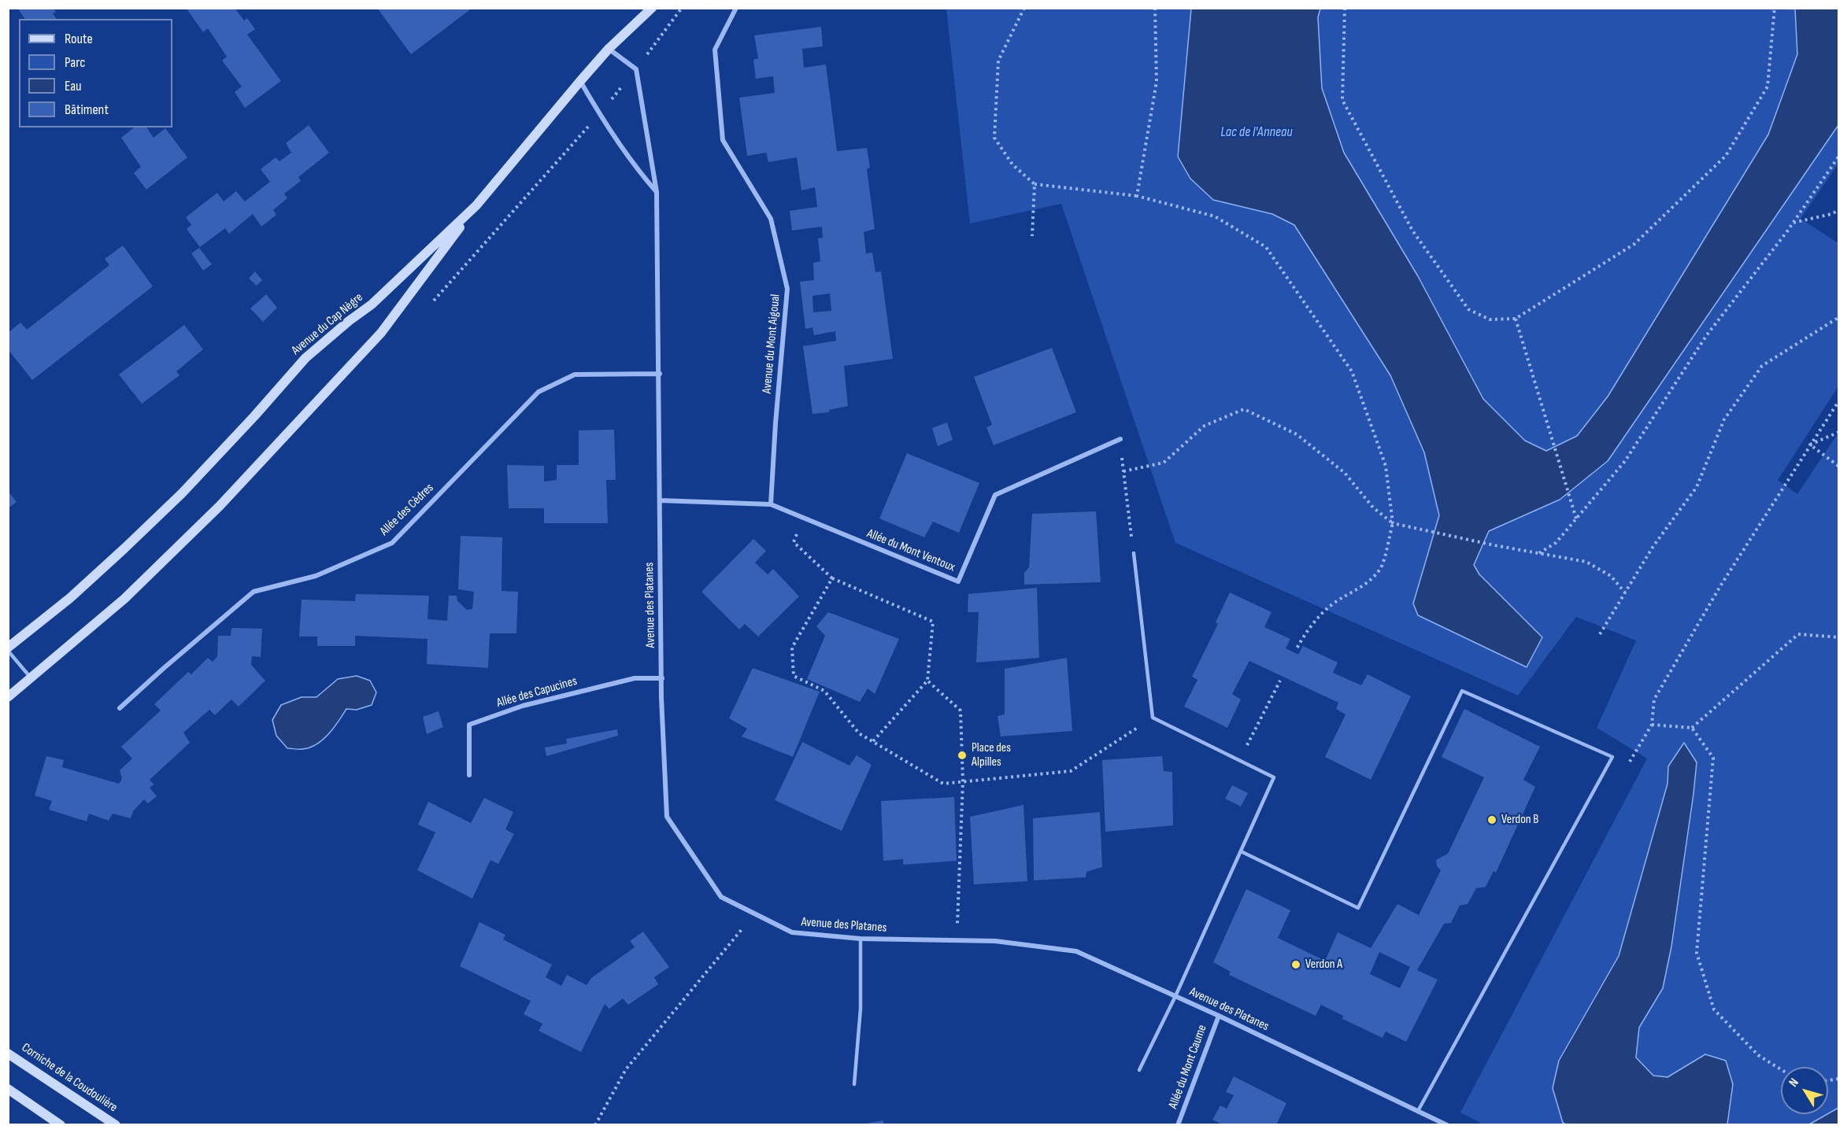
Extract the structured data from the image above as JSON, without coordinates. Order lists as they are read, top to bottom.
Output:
{
  "streets": {
    "street": [
      "Avenue du Cap Nègre",
      "Avenue du Mont Aigoual",
      "Allée des Cèdres",
      "Allée du Mont Ventoux",
      "Avenue des Platanes",
      "Allée des Capucines",
      "Allée du Mont Caume",
      "Corniche de la Coudoulière"
    ]
  },
  "crossings": [
    ["Avenue du Cap Nègre", "Avenue des Platanes"],
    ["Avenue du Mont Aigoual", "Allée du Mont Ventoux"],
    ["Allée des Cèdres", "Avenue des Platanes"],
    ["Allée du Mont Ventoux", "Avenue des Platanes"],
    ["Avenue des Platanes", "Allée des Capucines"],
    ["Avenue des Platanes", "Allée du Mont Caume"]
  ],
  "water": ["Lac de l'Anneau"],
  "places": ["Place des Alpilles", "Verdon B", "Verdon A"],
  "legend": [
    "Route",
    "Parc",
    "Eau",
    "Bâtiment"
  ],
  "north": "top left"
}
